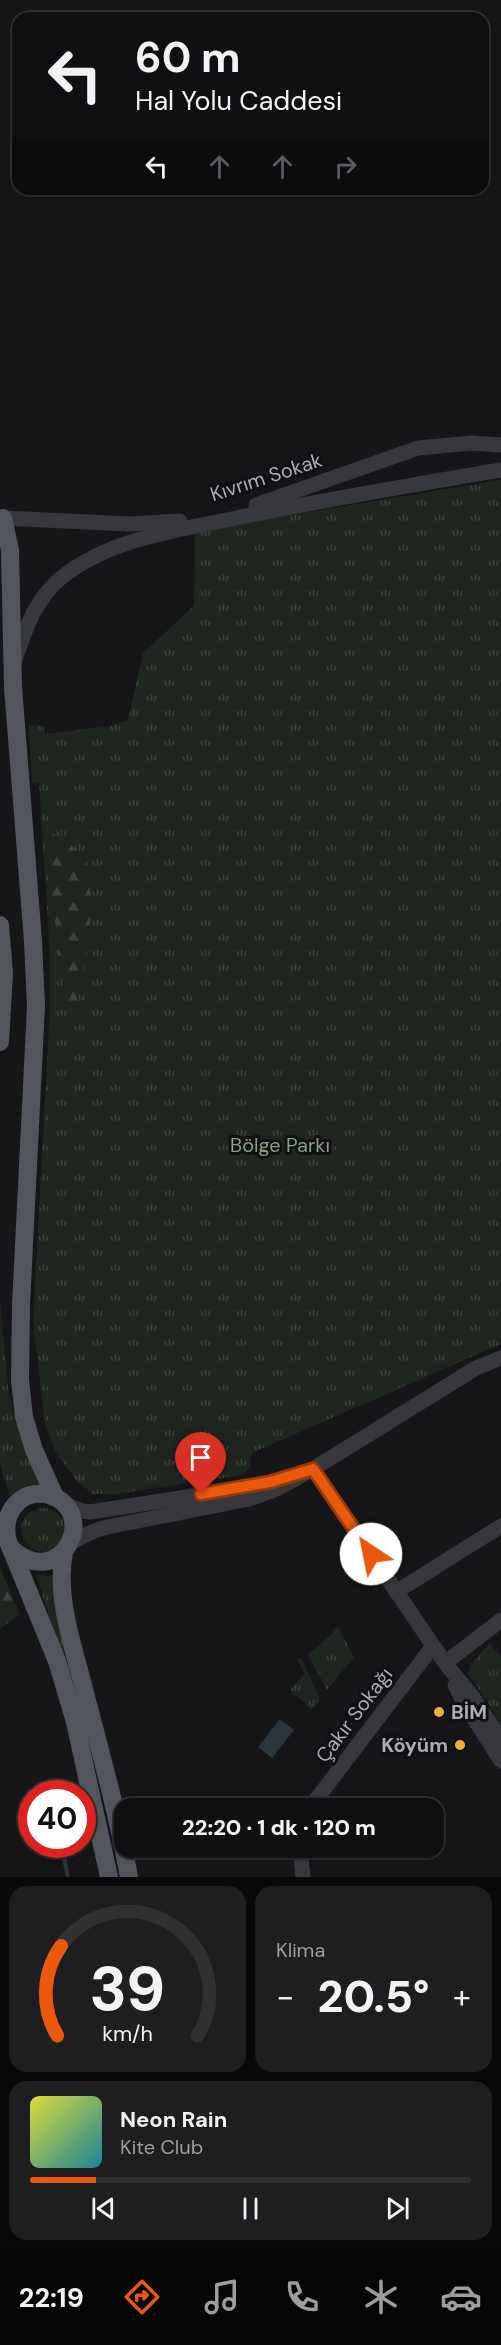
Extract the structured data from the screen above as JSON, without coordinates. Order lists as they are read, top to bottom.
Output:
{
  "streets": {
    "street": ["Kıvrım Sokak", "Çakır Sokağı"]
  },
  "parks": ["Bölge Parkı"],
  "places": ["BİM", "Köyüm"],
  "page": {
    "turn": ["60 m", "Hal Yolu Caddesi"],
    "limit": "40",
    "trip": "22:20 · 1 dk · 120 m",
    "tile": "Klima",
    "heat": ["−", "20.5°", "+"],
    "song": ["Neon Rain", "Kite Club"],
    "tabs": "22:19",
    "gauge": ["39", "km/h"]
  }
}
